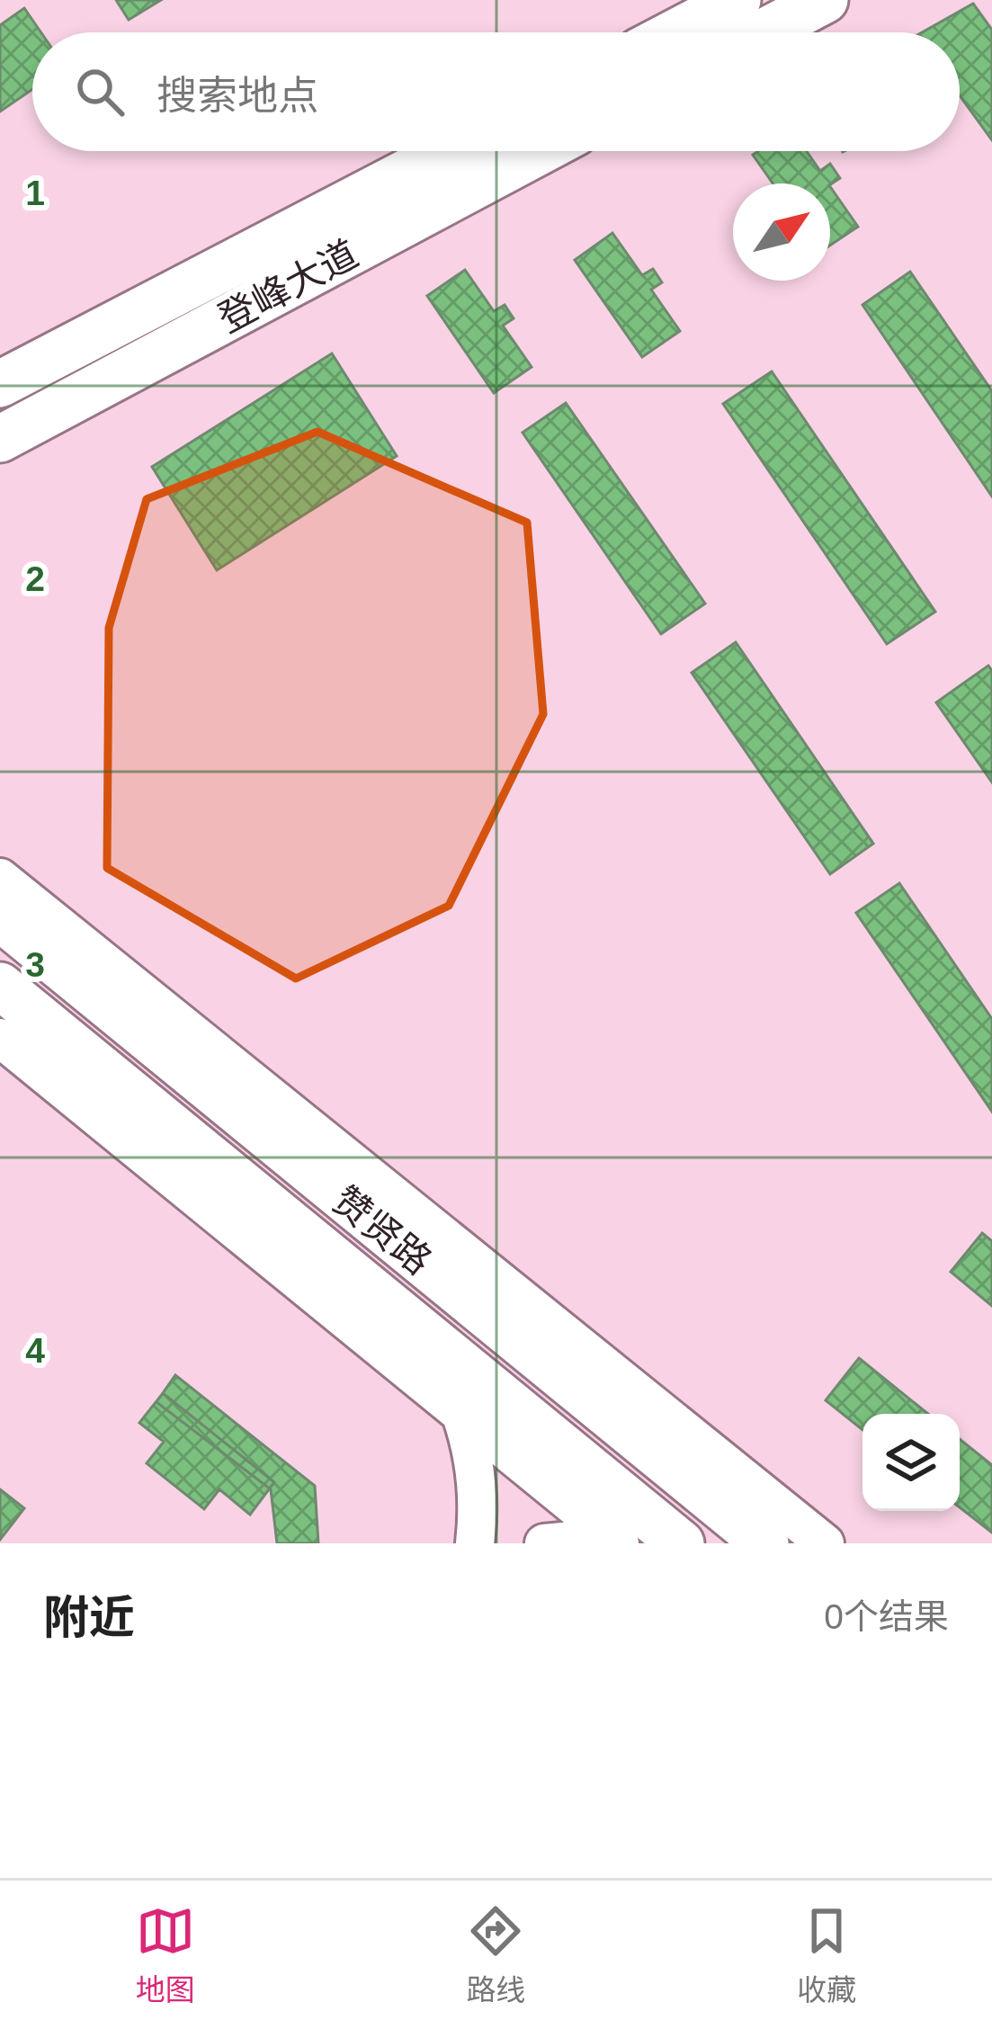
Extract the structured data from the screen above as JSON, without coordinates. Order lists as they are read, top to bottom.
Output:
{
  "streets": {
    "main road": ["登峰大道", "赞贤路"]
  },
  "north": "top right",
  "page": {
    "search": "搜索地点",
    "heading": ["附近", "0个结果"],
    "nav": ["地图", "路线", "收藏"]
  },
  "grid": {
    "rows": [
      "1",
      "2",
      "3",
      "4"
    ]
  }
}
